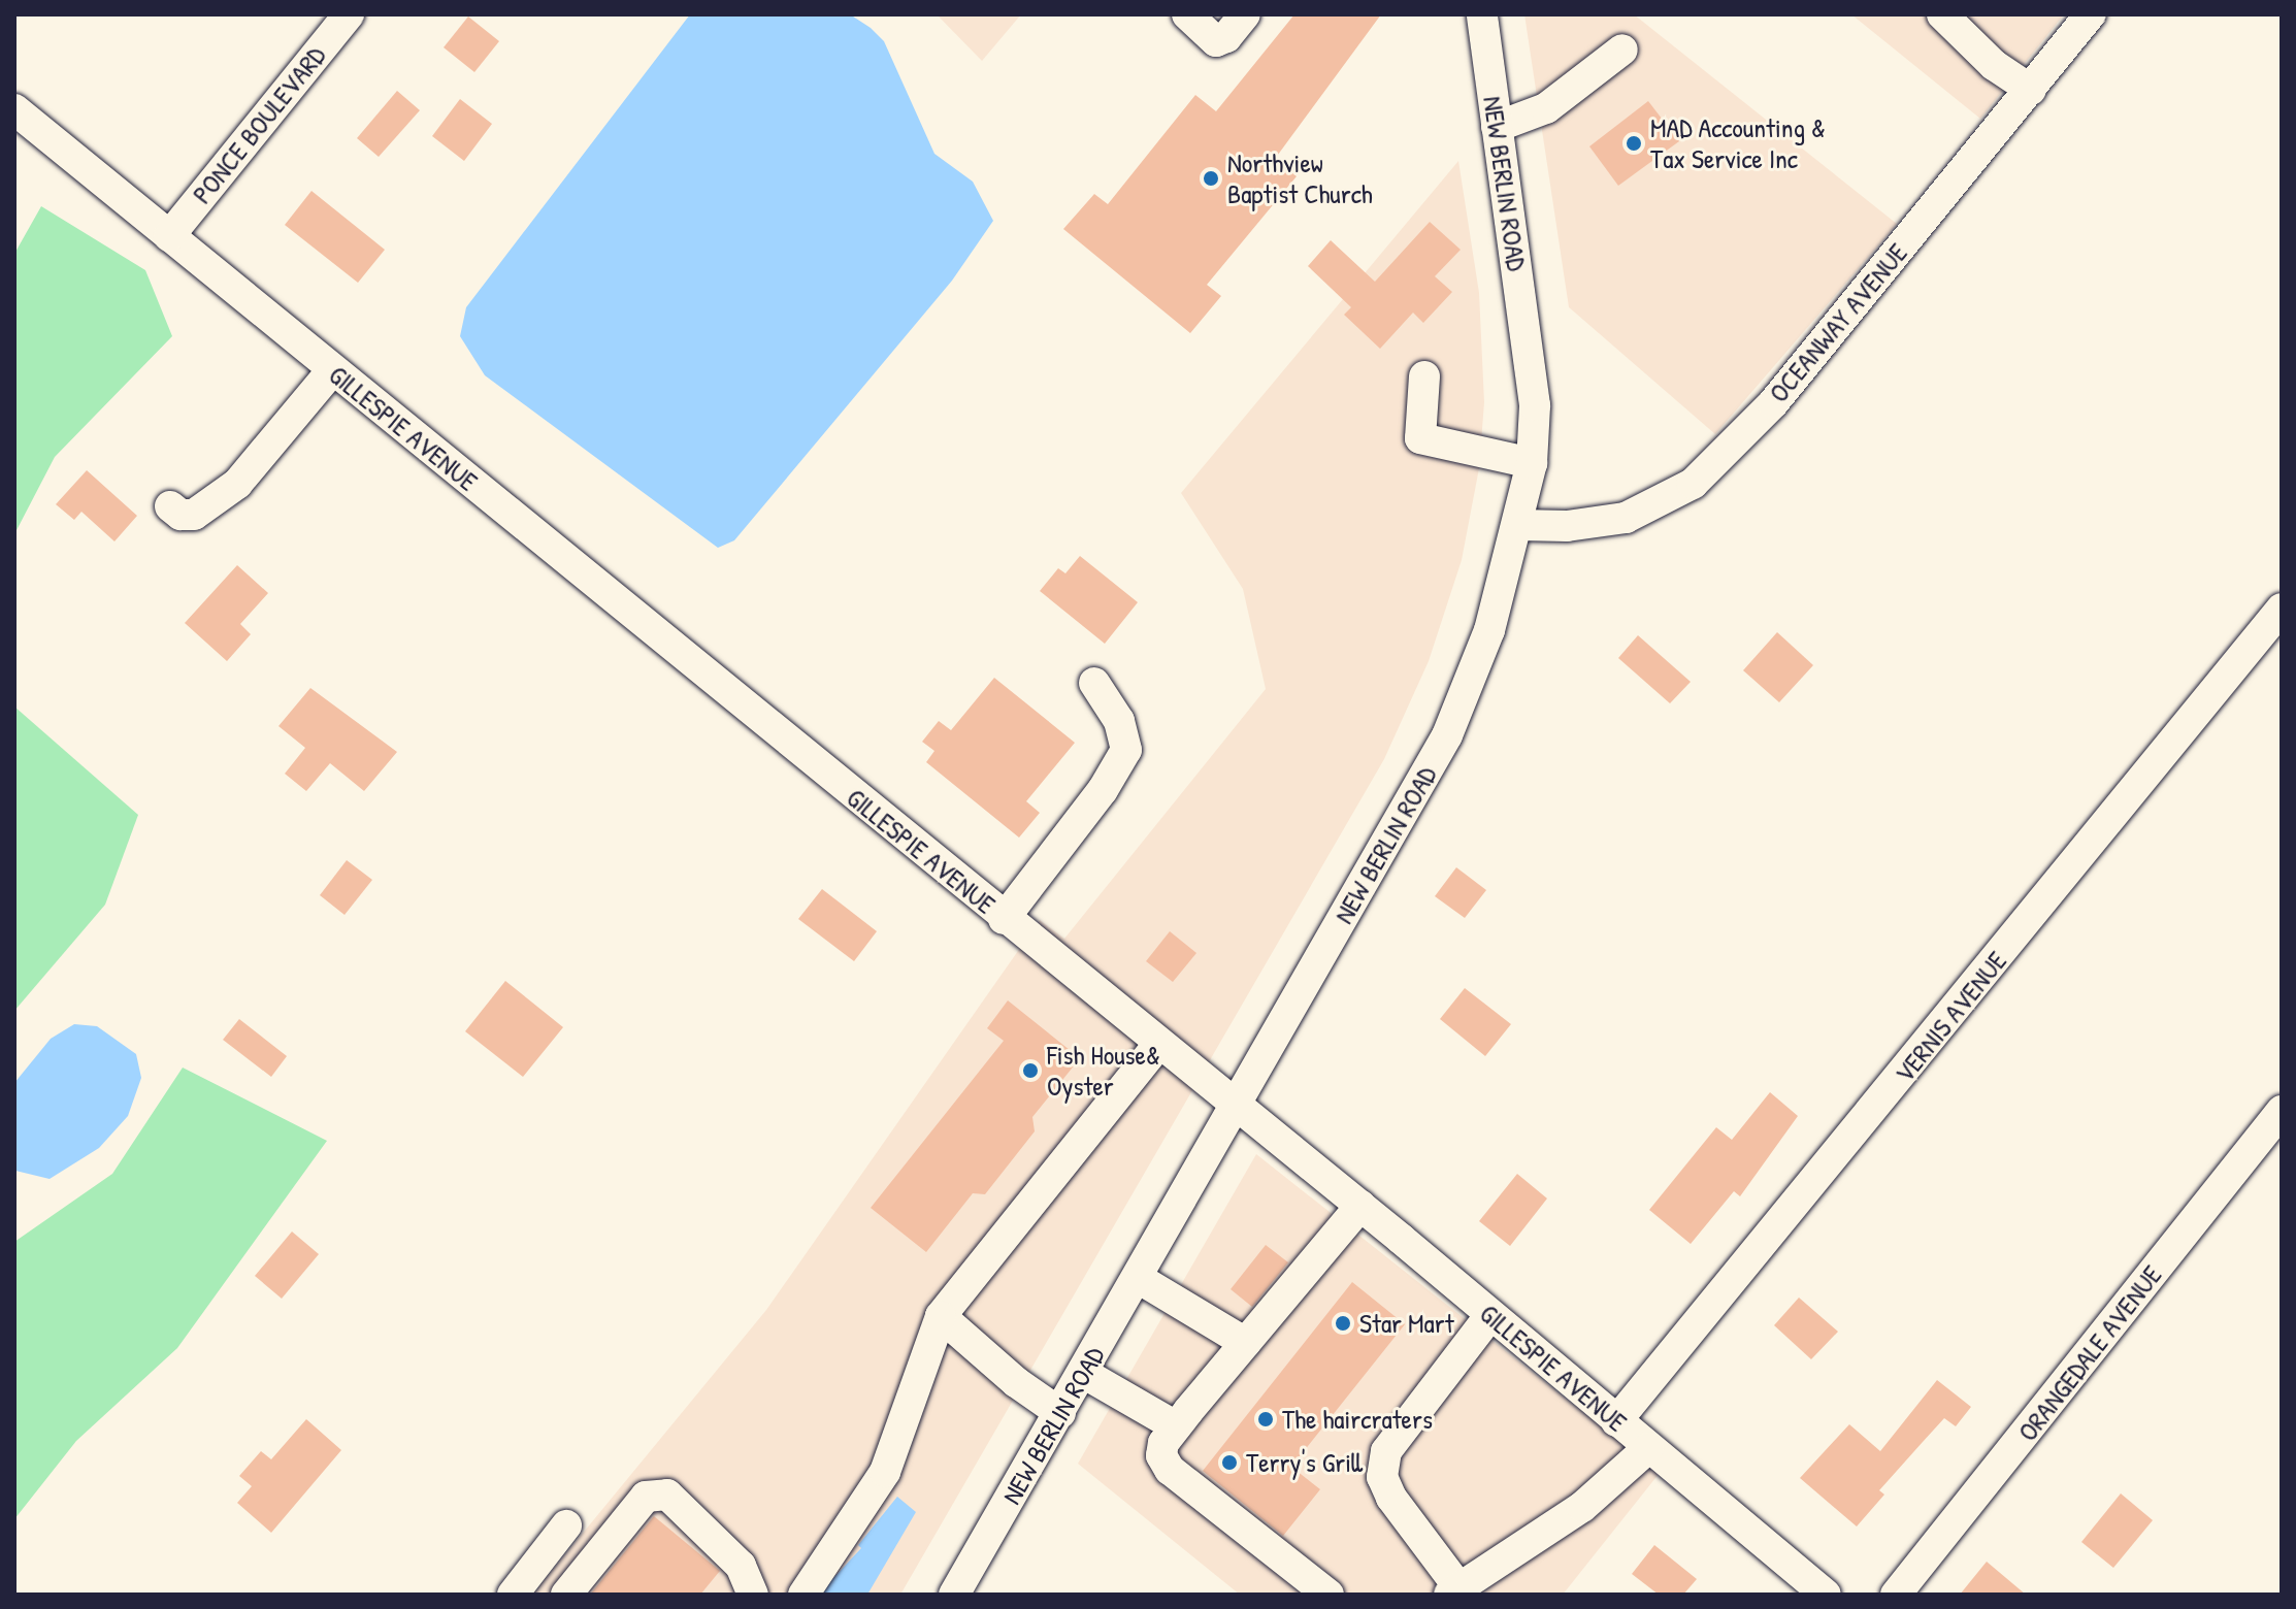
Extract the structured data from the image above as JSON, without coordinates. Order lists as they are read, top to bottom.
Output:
{
  "streets": {
    "street": [
      "PONCE BOULEVARD",
      "NEW BERLIN ROAD",
      "OCEANWAY AVENUE",
      "GILLESPIE AVENUE",
      "VERNIS AVENUE",
      "ORANGEDALE AVENUE"
    ]
  },
  "crossings": [
    ["PONCE BOULEVARD", "GILLESPIE AVENUE"],
    ["NEW BERLIN ROAD", "OCEANWAY AVENUE"],
    ["NEW BERLIN ROAD", "GILLESPIE AVENUE"],
    ["GILLESPIE AVENUE", "VERNIS AVENUE"]
  ],
  "places": [
    "MAD Accounting & Tax Service Inc",
    "Northview Baptist Church",
    "Fish House& Oyster",
    "Star Mart",
    "The haircraters",
    "Terry's Grill"
  ]
}
